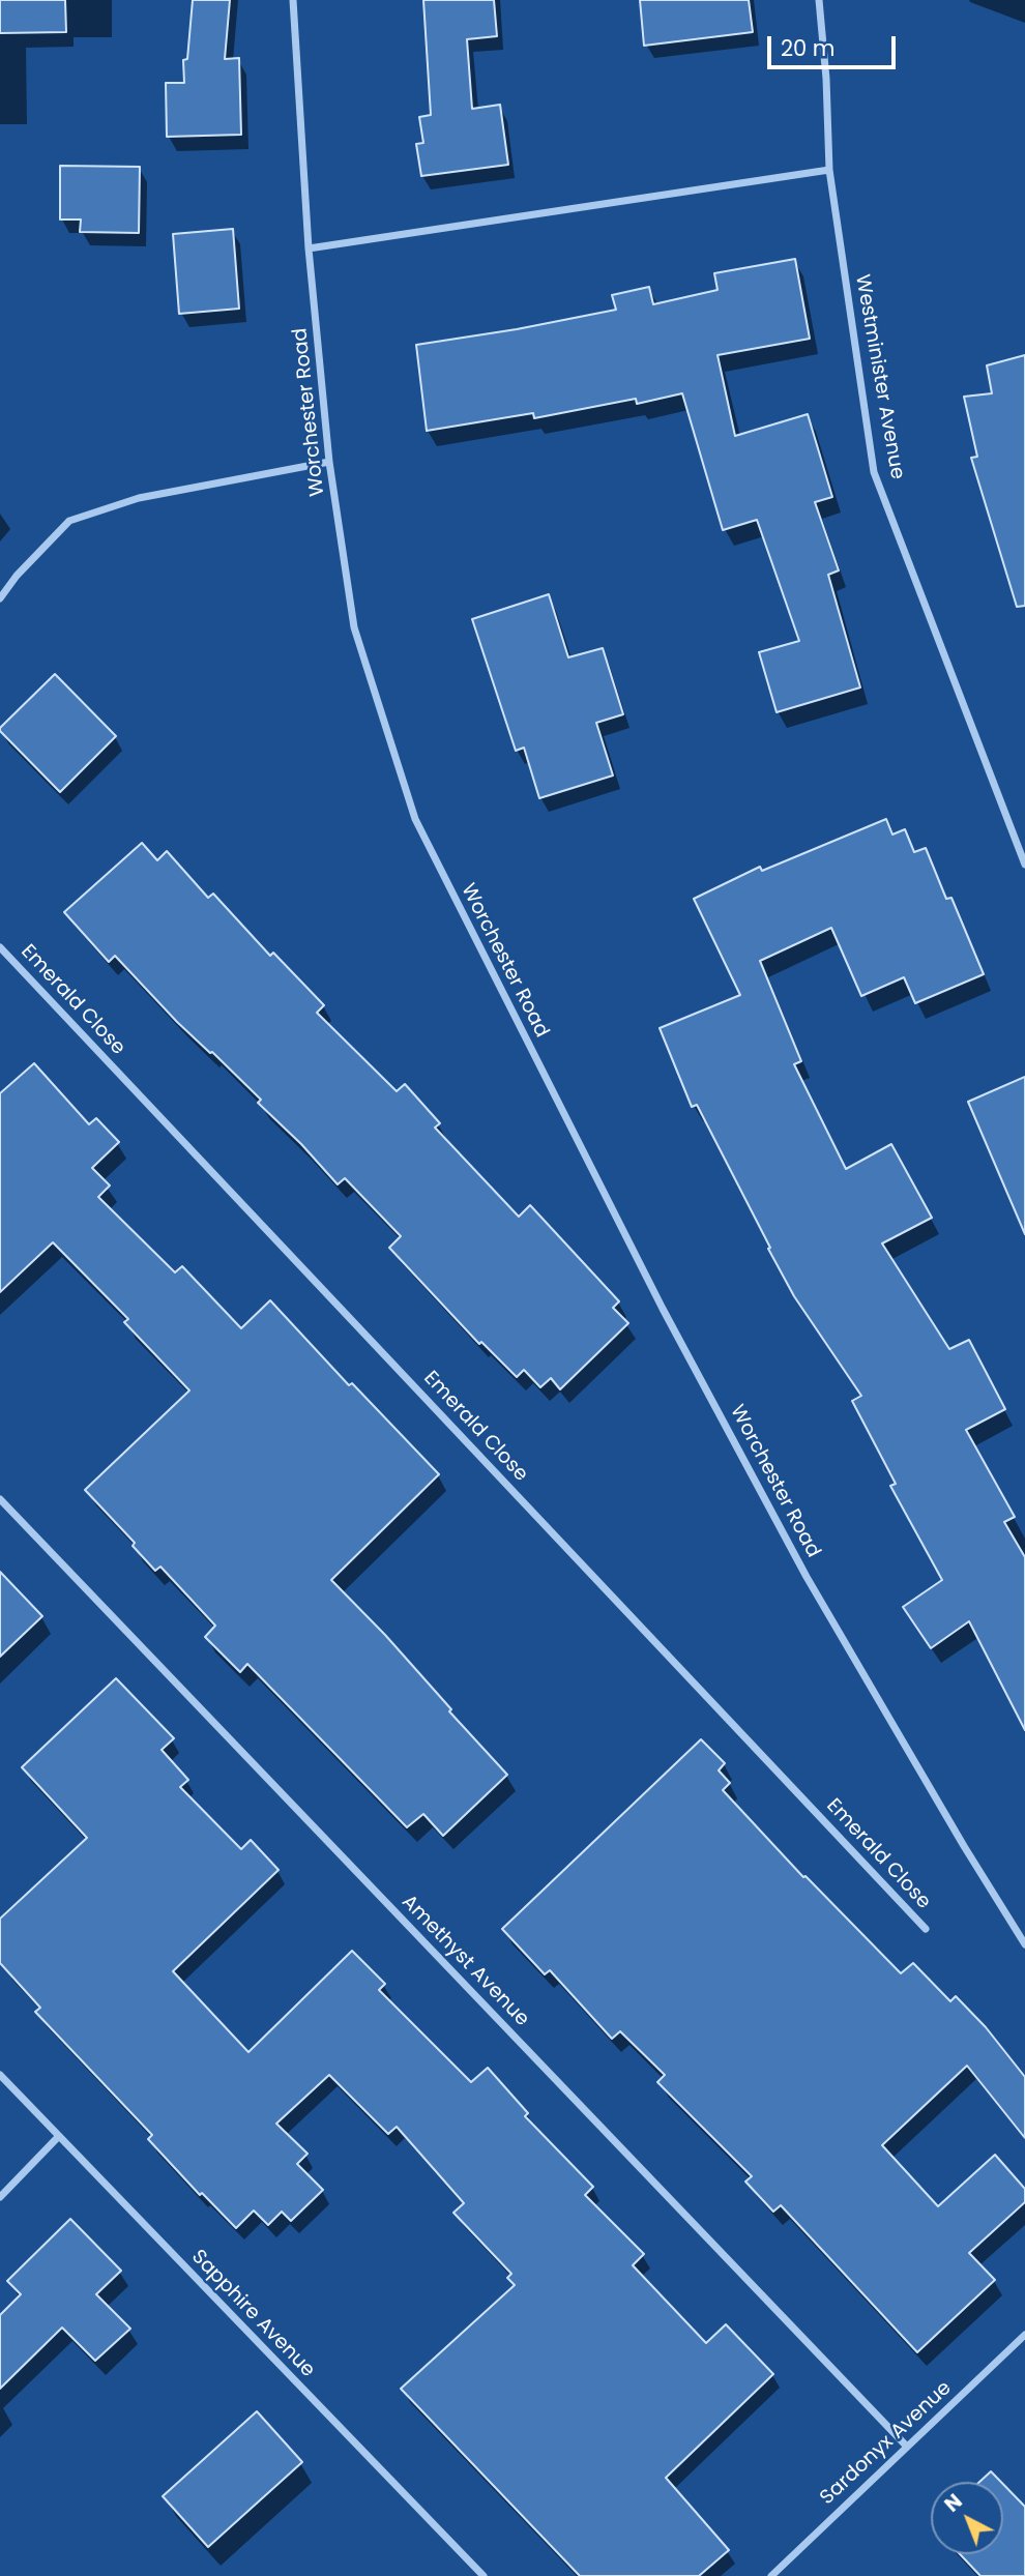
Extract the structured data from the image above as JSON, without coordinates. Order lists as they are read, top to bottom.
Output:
{
  "streets": {
    "street": [
      "Westminister Avenue",
      "Worchester Road",
      "Emerald Close",
      "Amethyst Avenue",
      "Sapphire Avenue",
      "Sardonyx Avenue"
    ]
  },
  "crossings": [
    ["Amethyst Avenue", "Sardonyx Avenue"]
  ],
  "scale_bar": "20 m",
  "north": "top left"
}
